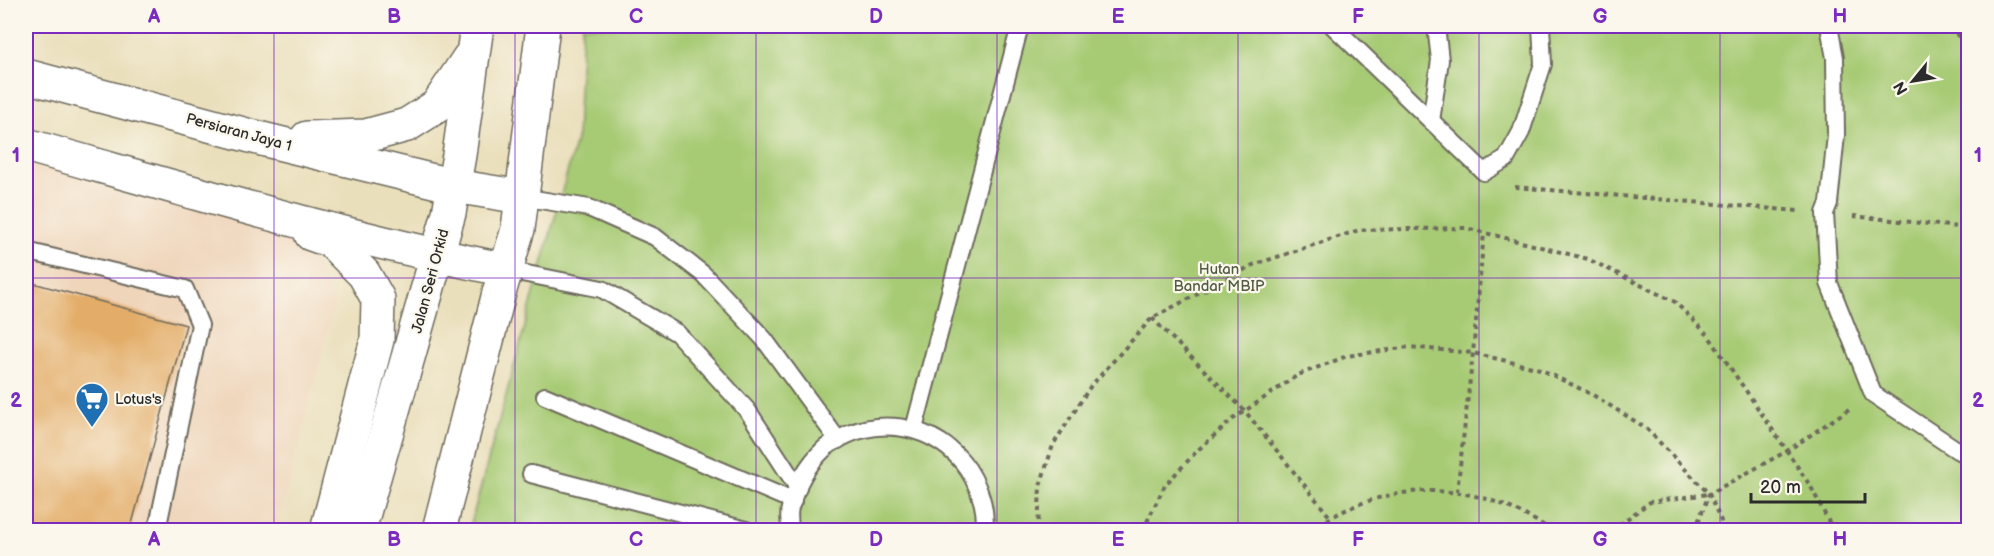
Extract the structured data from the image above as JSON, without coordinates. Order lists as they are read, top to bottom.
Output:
{
  "streets": {
    "main road": ["Persiaran Jaya 1", "Jalan Seri Orkid"]
  },
  "crossings": [
    ["Persiaran Jaya 1", "Jalan Seri Orkid"]
  ],
  "parks": ["Hutan Bandar MBIP"],
  "places": {
    "supermarket": ["Lotus's"]
  },
  "scale_bar": "20 m",
  "north": "bottom left",
  "grid": {
    "columns": [
      "A",
      "B",
      "C",
      "D",
      "E",
      "F",
      "G",
      "H"
    ],
    "rows": ["1", "2"]
  }
}
